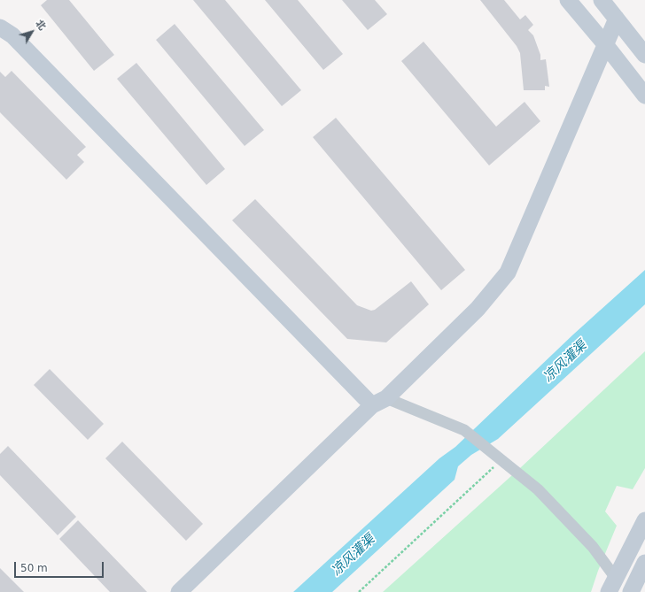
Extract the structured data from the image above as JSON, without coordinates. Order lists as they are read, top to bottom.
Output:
{
  "water": ["凉风灌渠"],
  "scale_bar": "50 m",
  "north": "top right"
}
